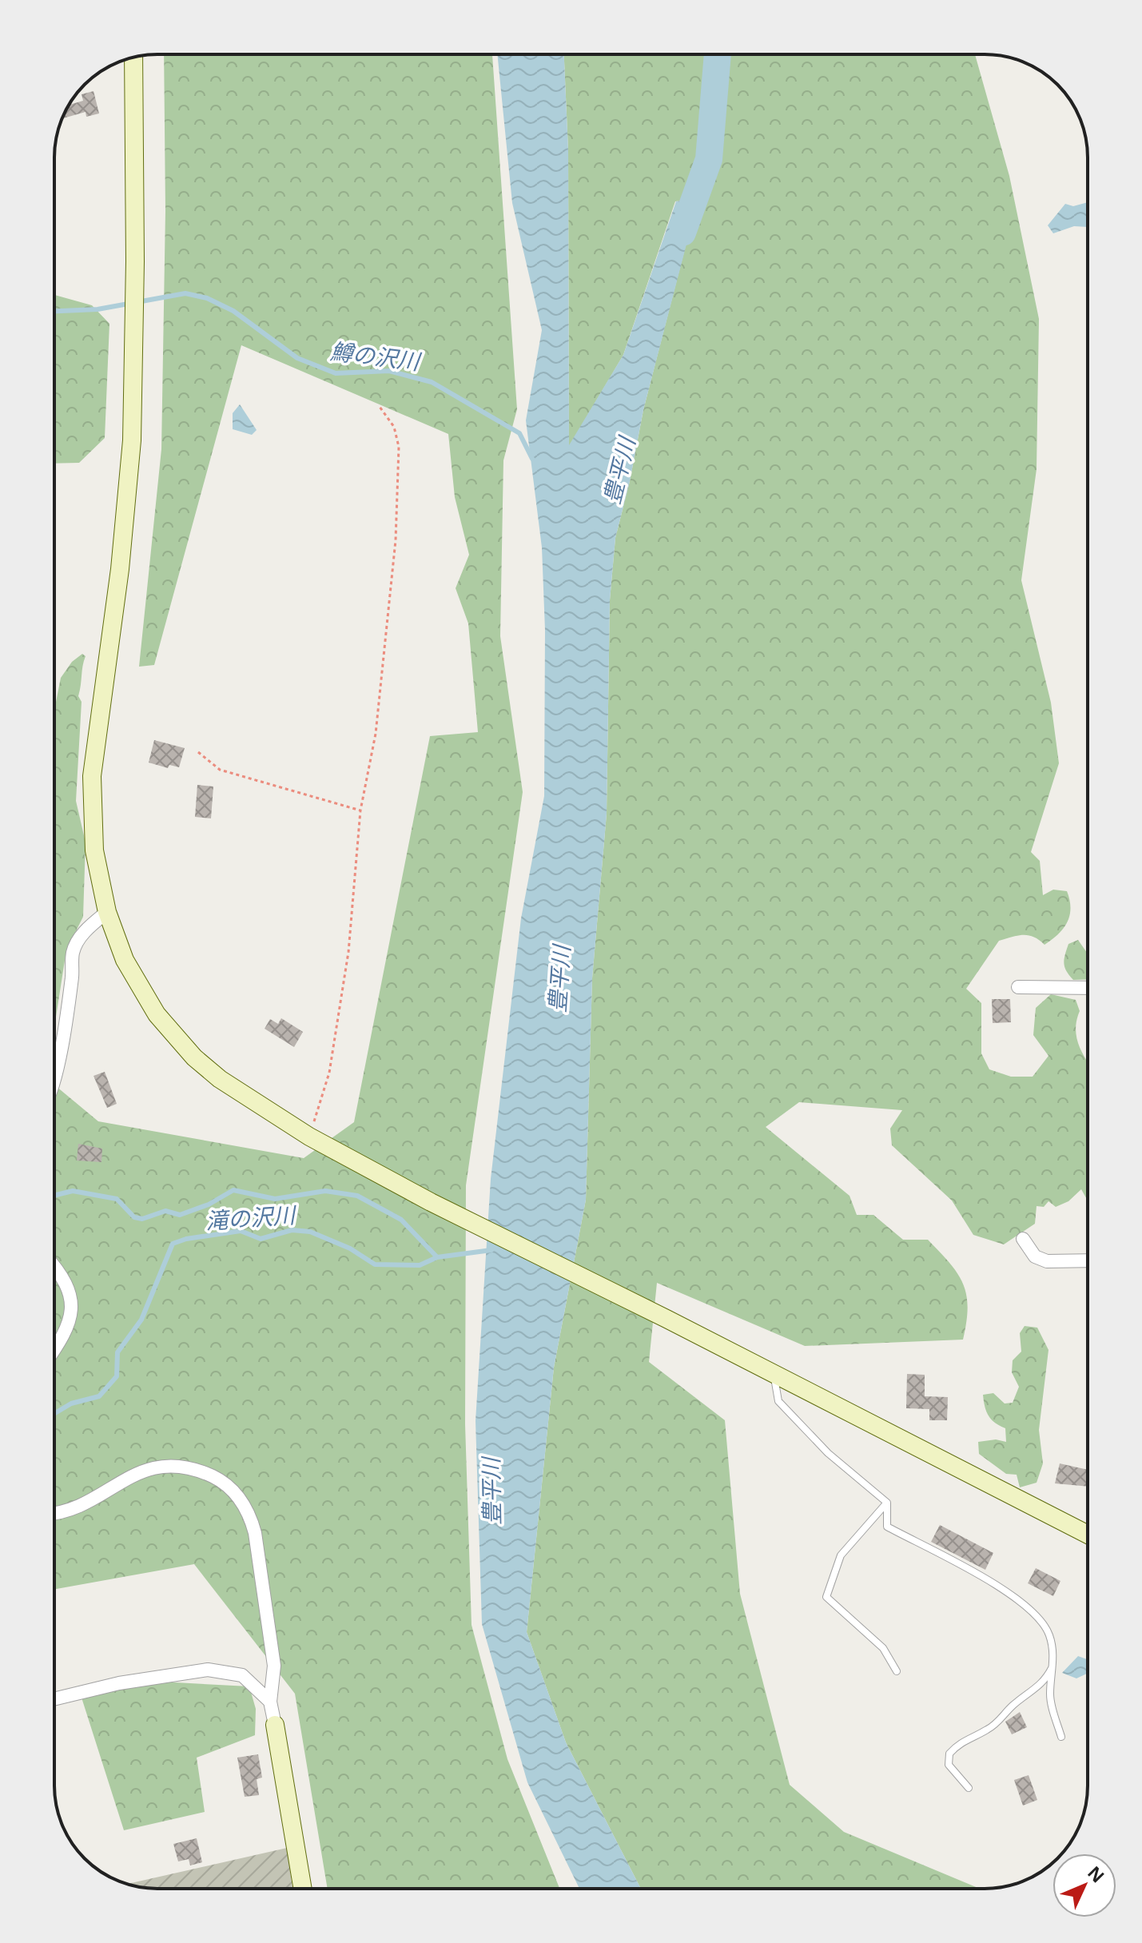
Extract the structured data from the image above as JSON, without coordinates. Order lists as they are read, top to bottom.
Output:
{
  "water": ["鱒の沢川", "豊平川", "滝の沢川"],
  "north": "top right"
}
